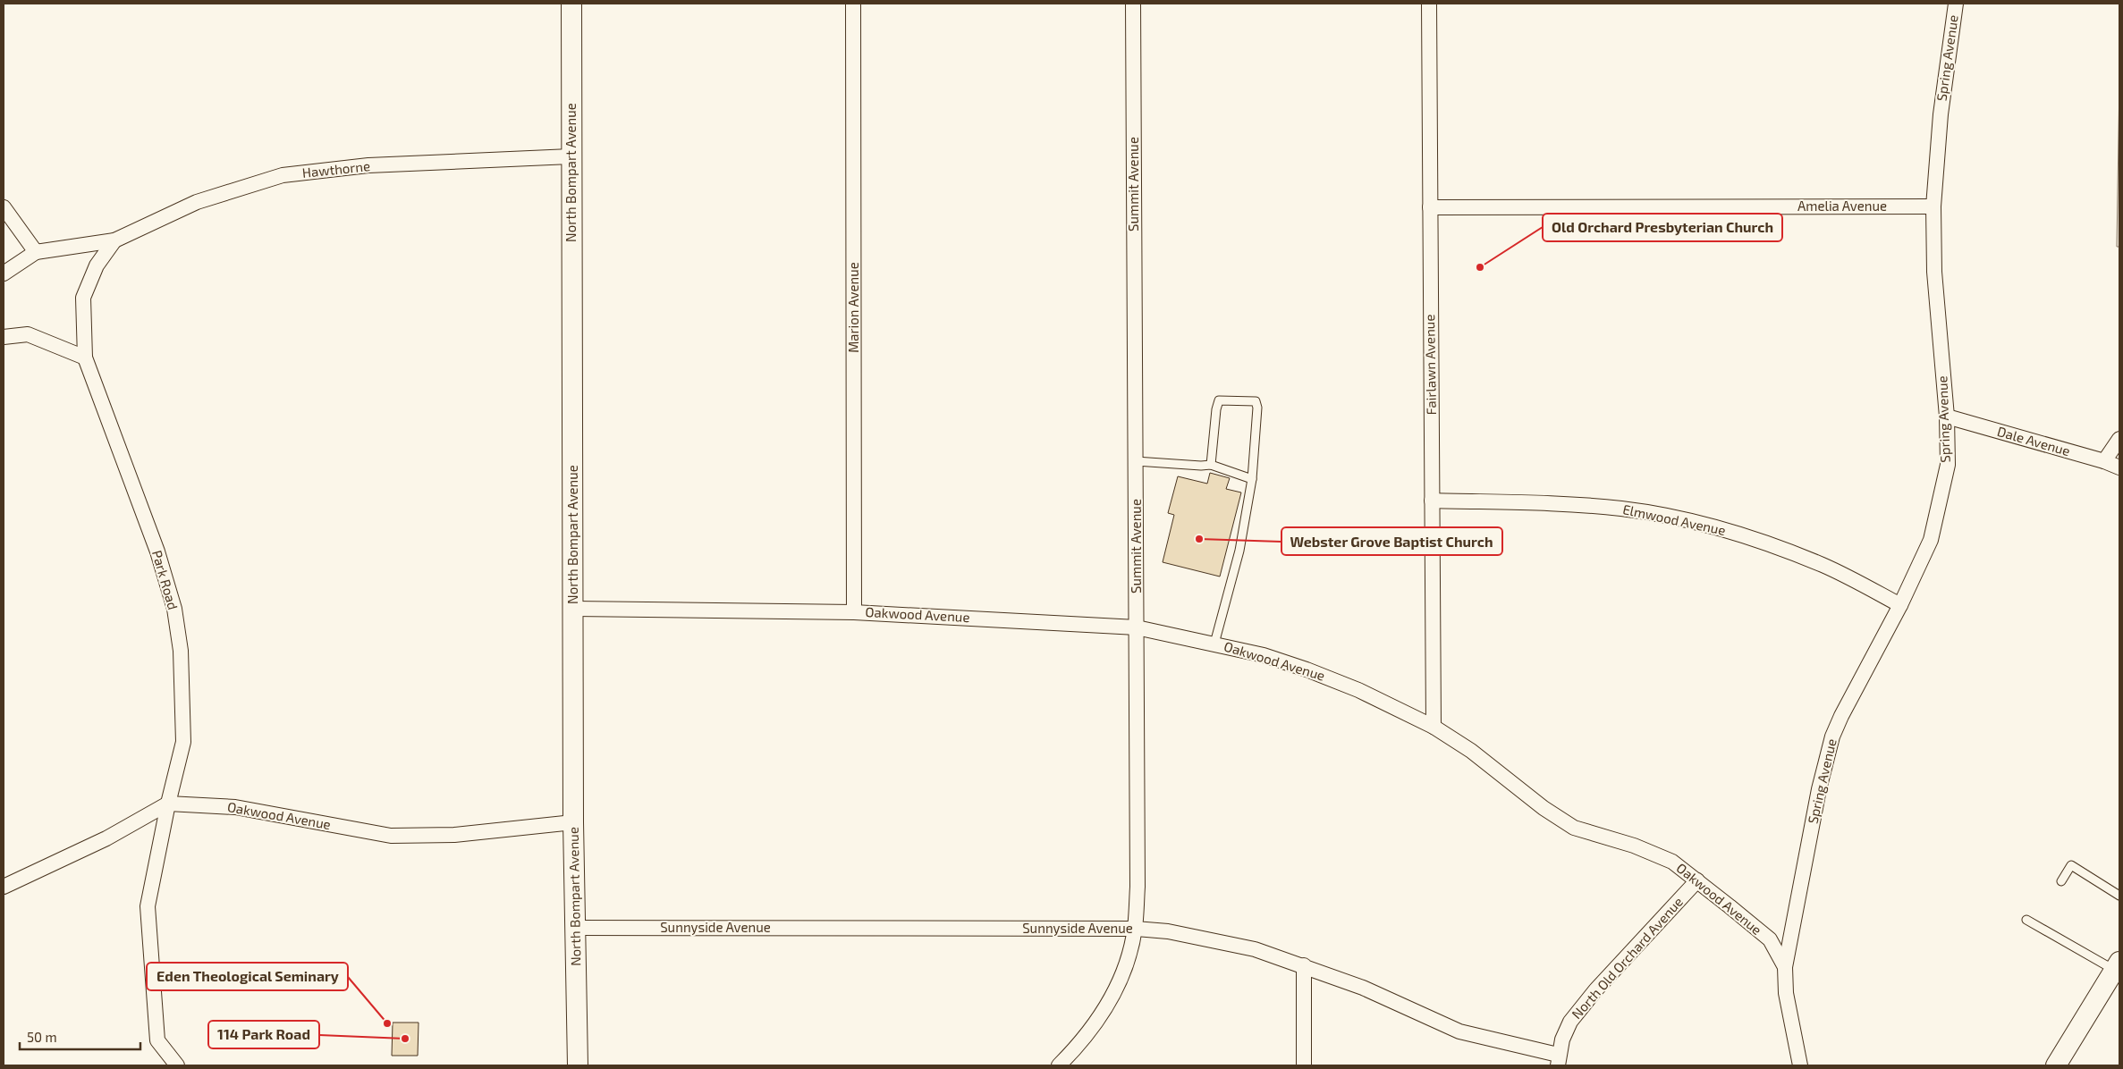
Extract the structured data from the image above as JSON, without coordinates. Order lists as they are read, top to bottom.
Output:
{
  "streets": {
    "street": [
      "Spring Avenue",
      "Hawthorne",
      "North Bompart Avenue",
      "Summit Avenue",
      "Amelia Avenue",
      "Marion Avenue",
      "Fairlawn Avenue",
      "Dale Avenue",
      "Elmwood Avenue",
      "Park Road",
      "Oakwood Avenue",
      "Sunnyside Avenue",
      "North Old Orchard Avenue"
    ]
  },
  "crossings": [
    ["Spring Avenue", "Amelia Avenue"],
    ["Spring Avenue", "Dale Avenue"],
    ["Spring Avenue", "Elmwood Avenue"],
    ["Spring Avenue", "Oakwood Avenue"],
    ["Hawthorne", "North Bompart Avenue"],
    ["Hawthorne", "Park Road"],
    ["North Bompart Avenue", "Oakwood Avenue"],
    ["North Bompart Avenue", "Sunnyside Avenue"],
    ["Summit Avenue", "Oakwood Avenue"],
    ["Summit Avenue", "Sunnyside Avenue"],
    ["Amelia Avenue", "Fairlawn Avenue"],
    ["Marion Avenue", "Oakwood Avenue"],
    ["Fairlawn Avenue", "Elmwood Avenue"],
    ["Fairlawn Avenue", "Oakwood Avenue"],
    ["Park Road", "Oakwood Avenue"],
    ["Oakwood Avenue", "North Old Orchard Avenue"],
    ["Sunnyside Avenue", "North Old Orchard Avenue"]
  ],
  "places": [
    "Old Orchard Presbyterian Church",
    "Webster Grove Baptist Church",
    "Eden Theological Seminary",
    "114 Park Road"
  ],
  "scale_bar": "50 m"
}
